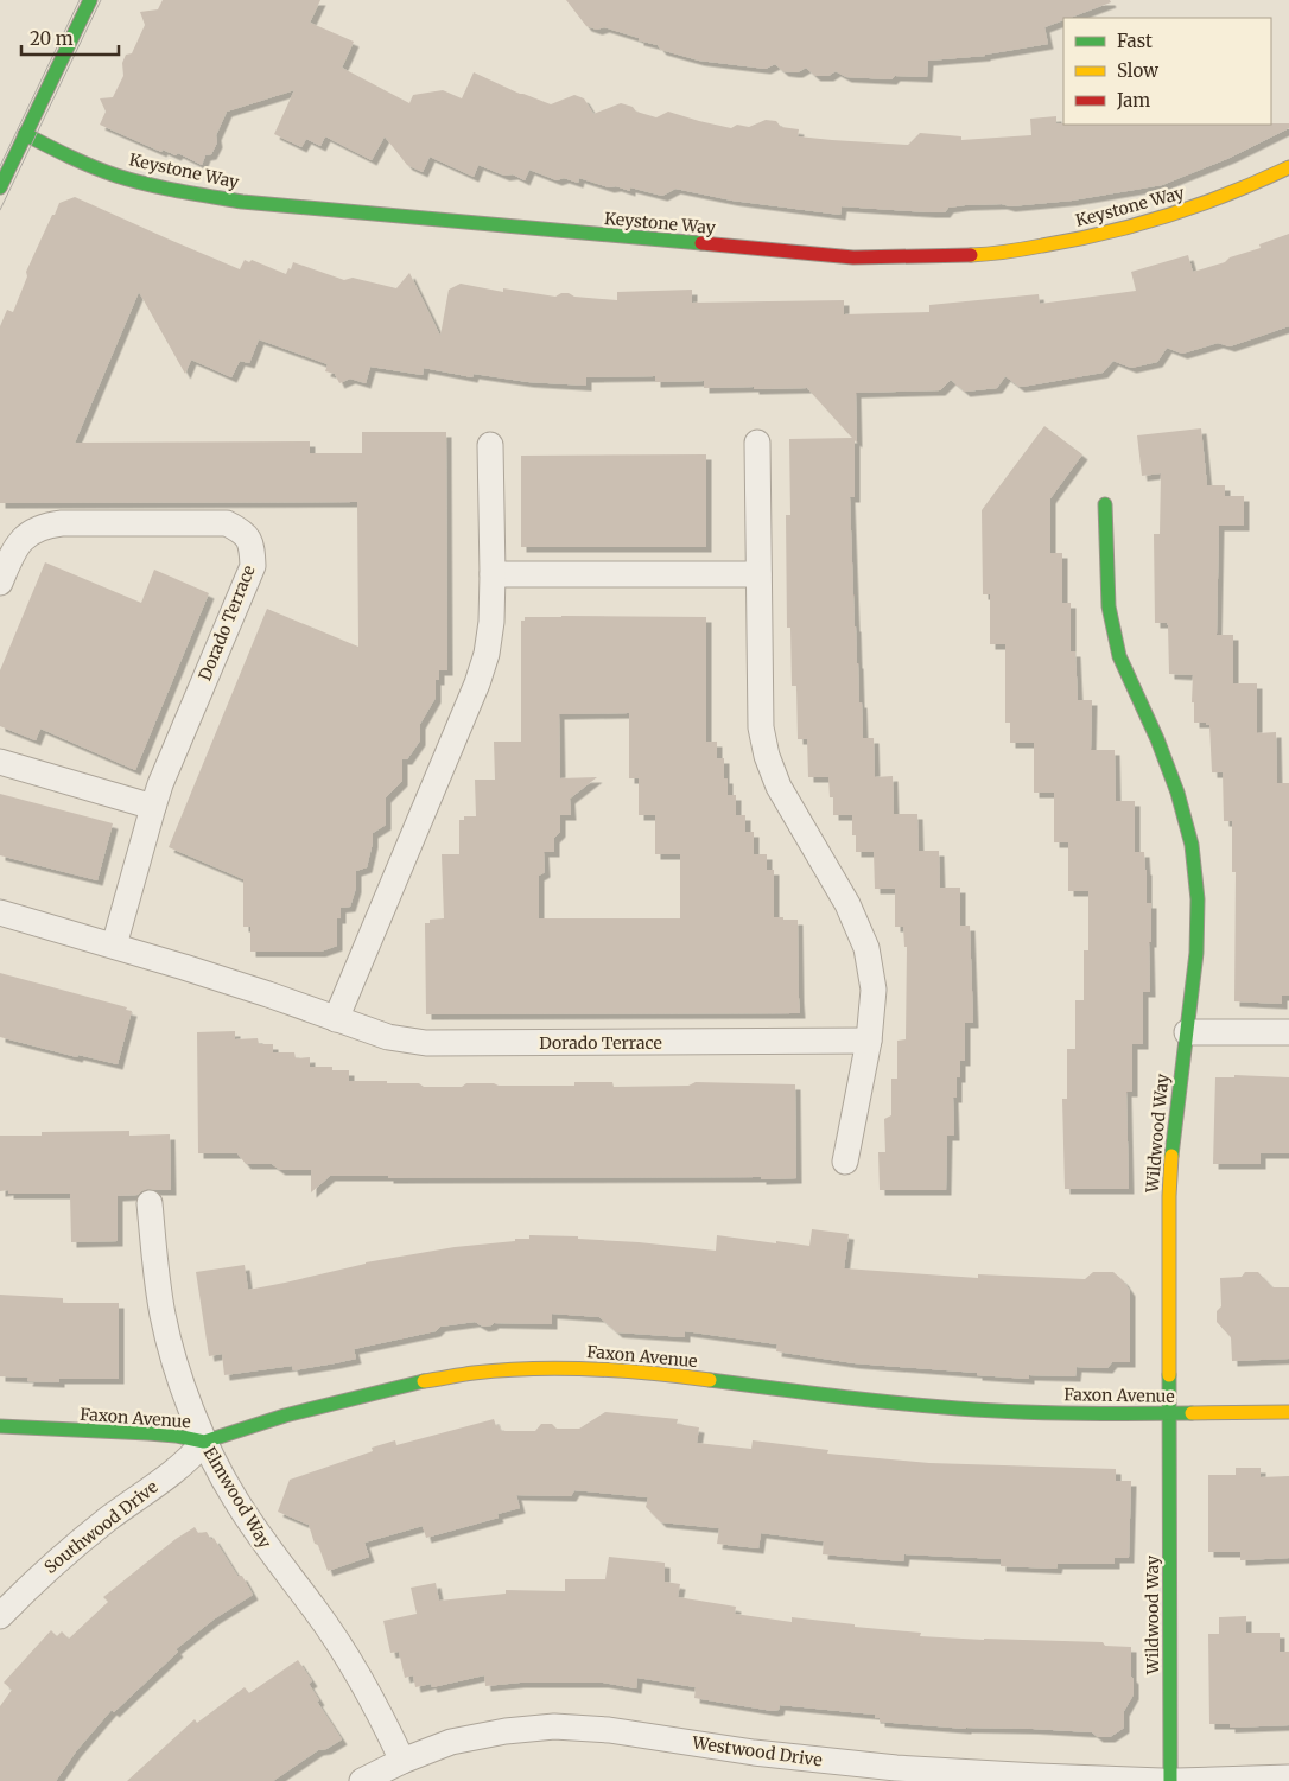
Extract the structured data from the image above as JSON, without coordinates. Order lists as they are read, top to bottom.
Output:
{
  "streets": {
    "street": [
      "Keystone Way",
      "Dorado Terrace",
      "Wildwood Way",
      "Faxon Avenue",
      "Elmwood Way",
      "Southwood Drive",
      "Westwood Drive"
    ]
  },
  "crossings": [
    ["Wildwood Way", "Faxon Avenue"],
    ["Faxon Avenue", "Elmwood Way"],
    ["Faxon Avenue", "Southwood Drive"],
    ["Elmwood Way", "Southwood Drive"],
    ["Elmwood Way", "Westwood Drive"]
  ],
  "legend": ["Fast", "Slow", "Jam"],
  "scale_bar": "20 m"
}
